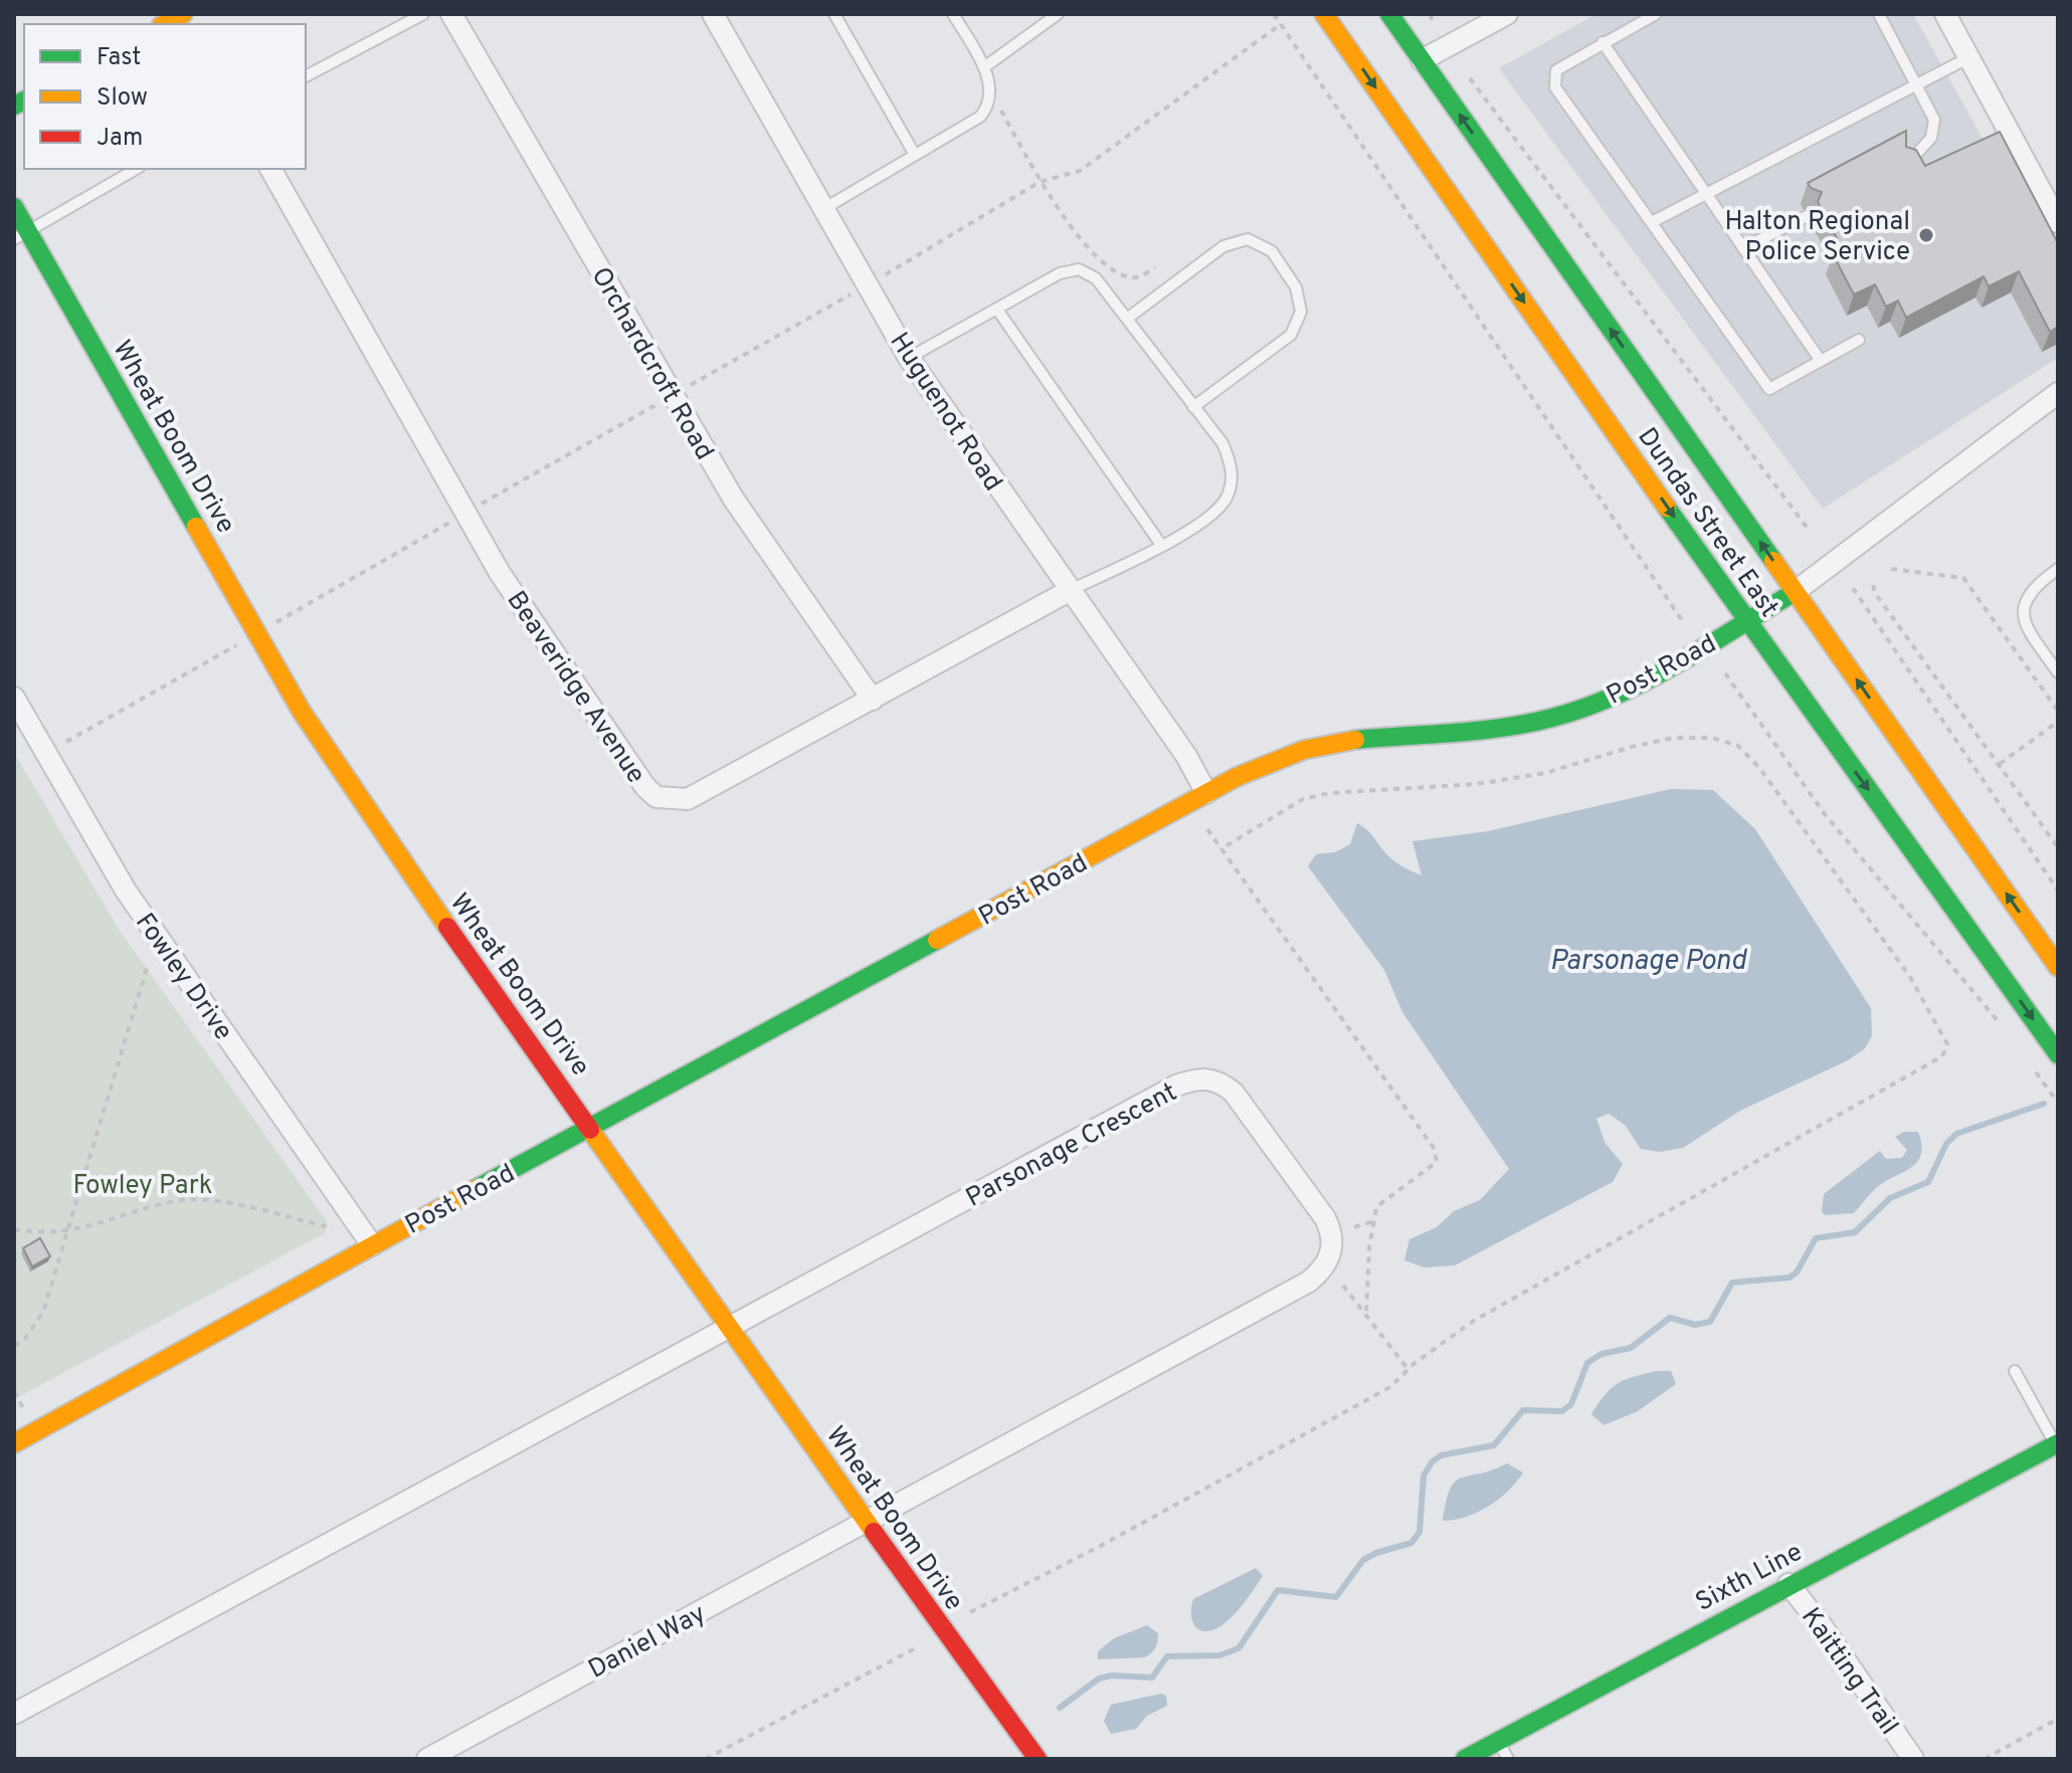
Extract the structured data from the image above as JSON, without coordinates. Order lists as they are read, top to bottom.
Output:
{
  "streets": {
    "street": [
      "Orchardcroft Road",
      "Huguenot Road",
      "Wheat Boom Drive",
      "Dundas Street East",
      "Post Road",
      "Beaveridge Avenue",
      "Fowley Drive",
      "Parsonage Crescent",
      "Sixth Line",
      "Daniel Way",
      "Kaitting Trail"
    ]
  },
  "crossings": [
    ["Orchardcroft Road", "Beaveridge Avenue"],
    ["Huguenot Road", "Post Road"],
    ["Huguenot Road", "Beaveridge Avenue"],
    ["Wheat Boom Drive", "Post Road"],
    ["Wheat Boom Drive", "Parsonage Crescent"],
    ["Wheat Boom Drive", "Daniel Way"],
    ["Dundas Street East", "Post Road"],
    ["Post Road", "Fowley Drive"],
    ["Parsonage Crescent", "Daniel Way"],
    ["Sixth Line", "Kaitting Trail"]
  ],
  "water": ["Parsonage Pond"],
  "parks": ["Fowley Park"],
  "places": ["Halton Regional Police Service"],
  "legend": ["Fast", "Slow", "Jam"]
}
